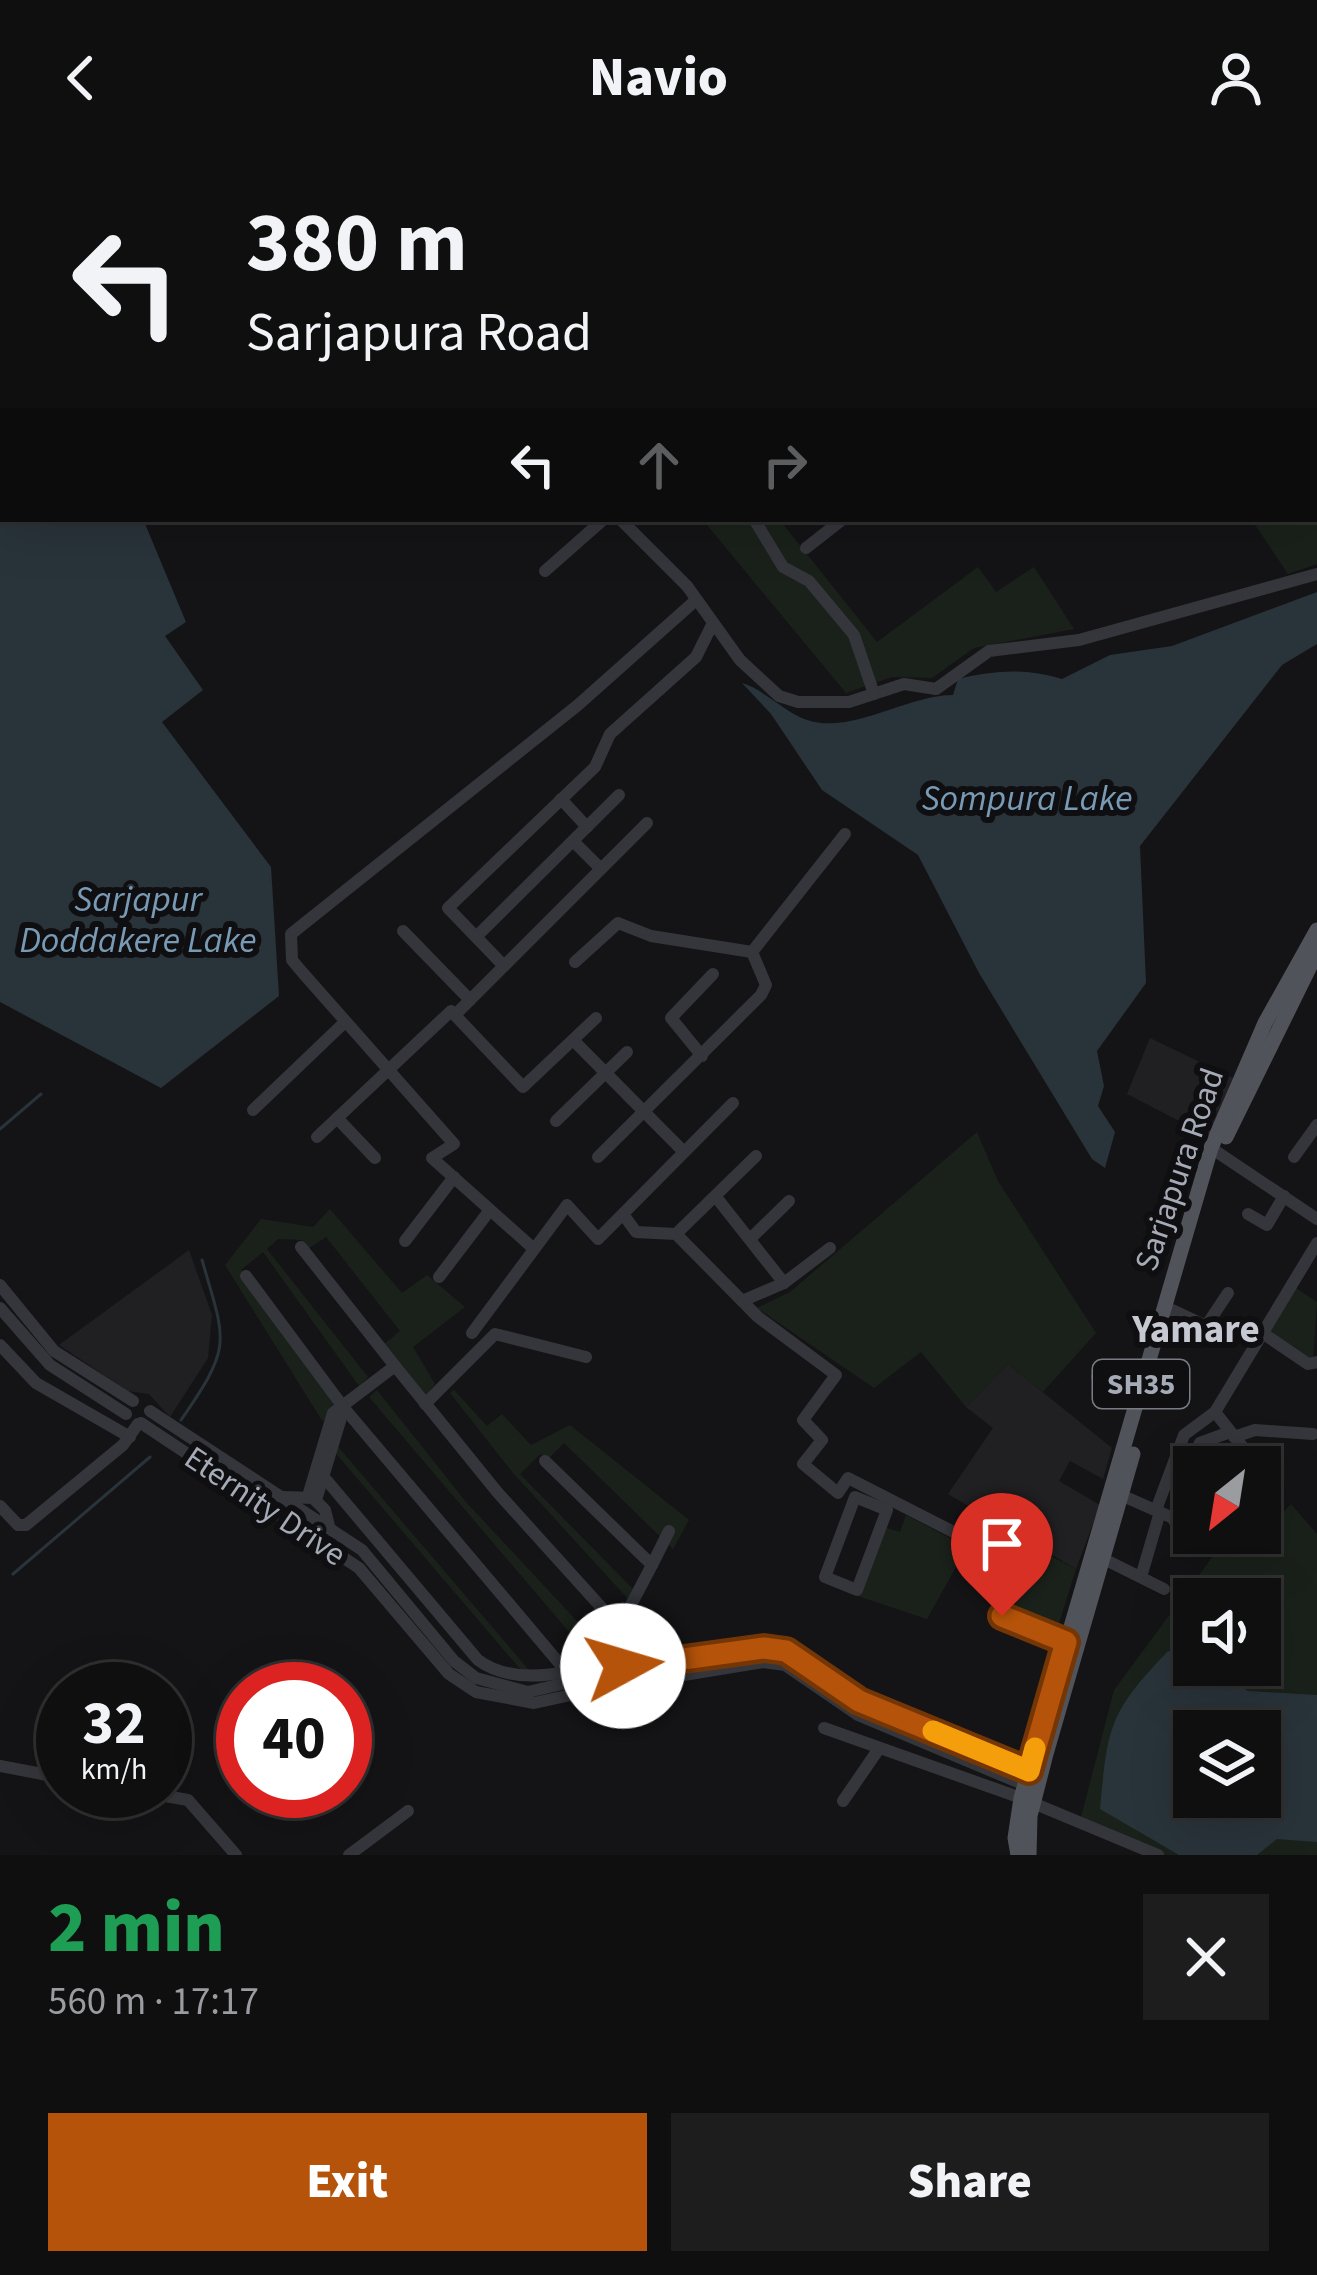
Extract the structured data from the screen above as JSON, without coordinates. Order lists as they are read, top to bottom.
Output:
{
  "streets": {
    "main road": ["Sarjapura Road", "SH35"],
    "street": ["Eternity Drive"]
  },
  "crossings": [
    ["Sarjapura Road", "Eternity Drive"]
  ],
  "districts": ["Yamare"],
  "water": ["Sompura Lake", "Sarjapur Doddakere Lake"],
  "north": "bottom left",
  "page": {
    "header": "Navio",
    "turn": ["380 m", "Sarjapura Road"],
    "speed": "32 km/h",
    "limit": "40",
    "heading": ["2 min", "560 m · 17:17"],
    "buttons": ["Exit", "Share"]
  }
}
